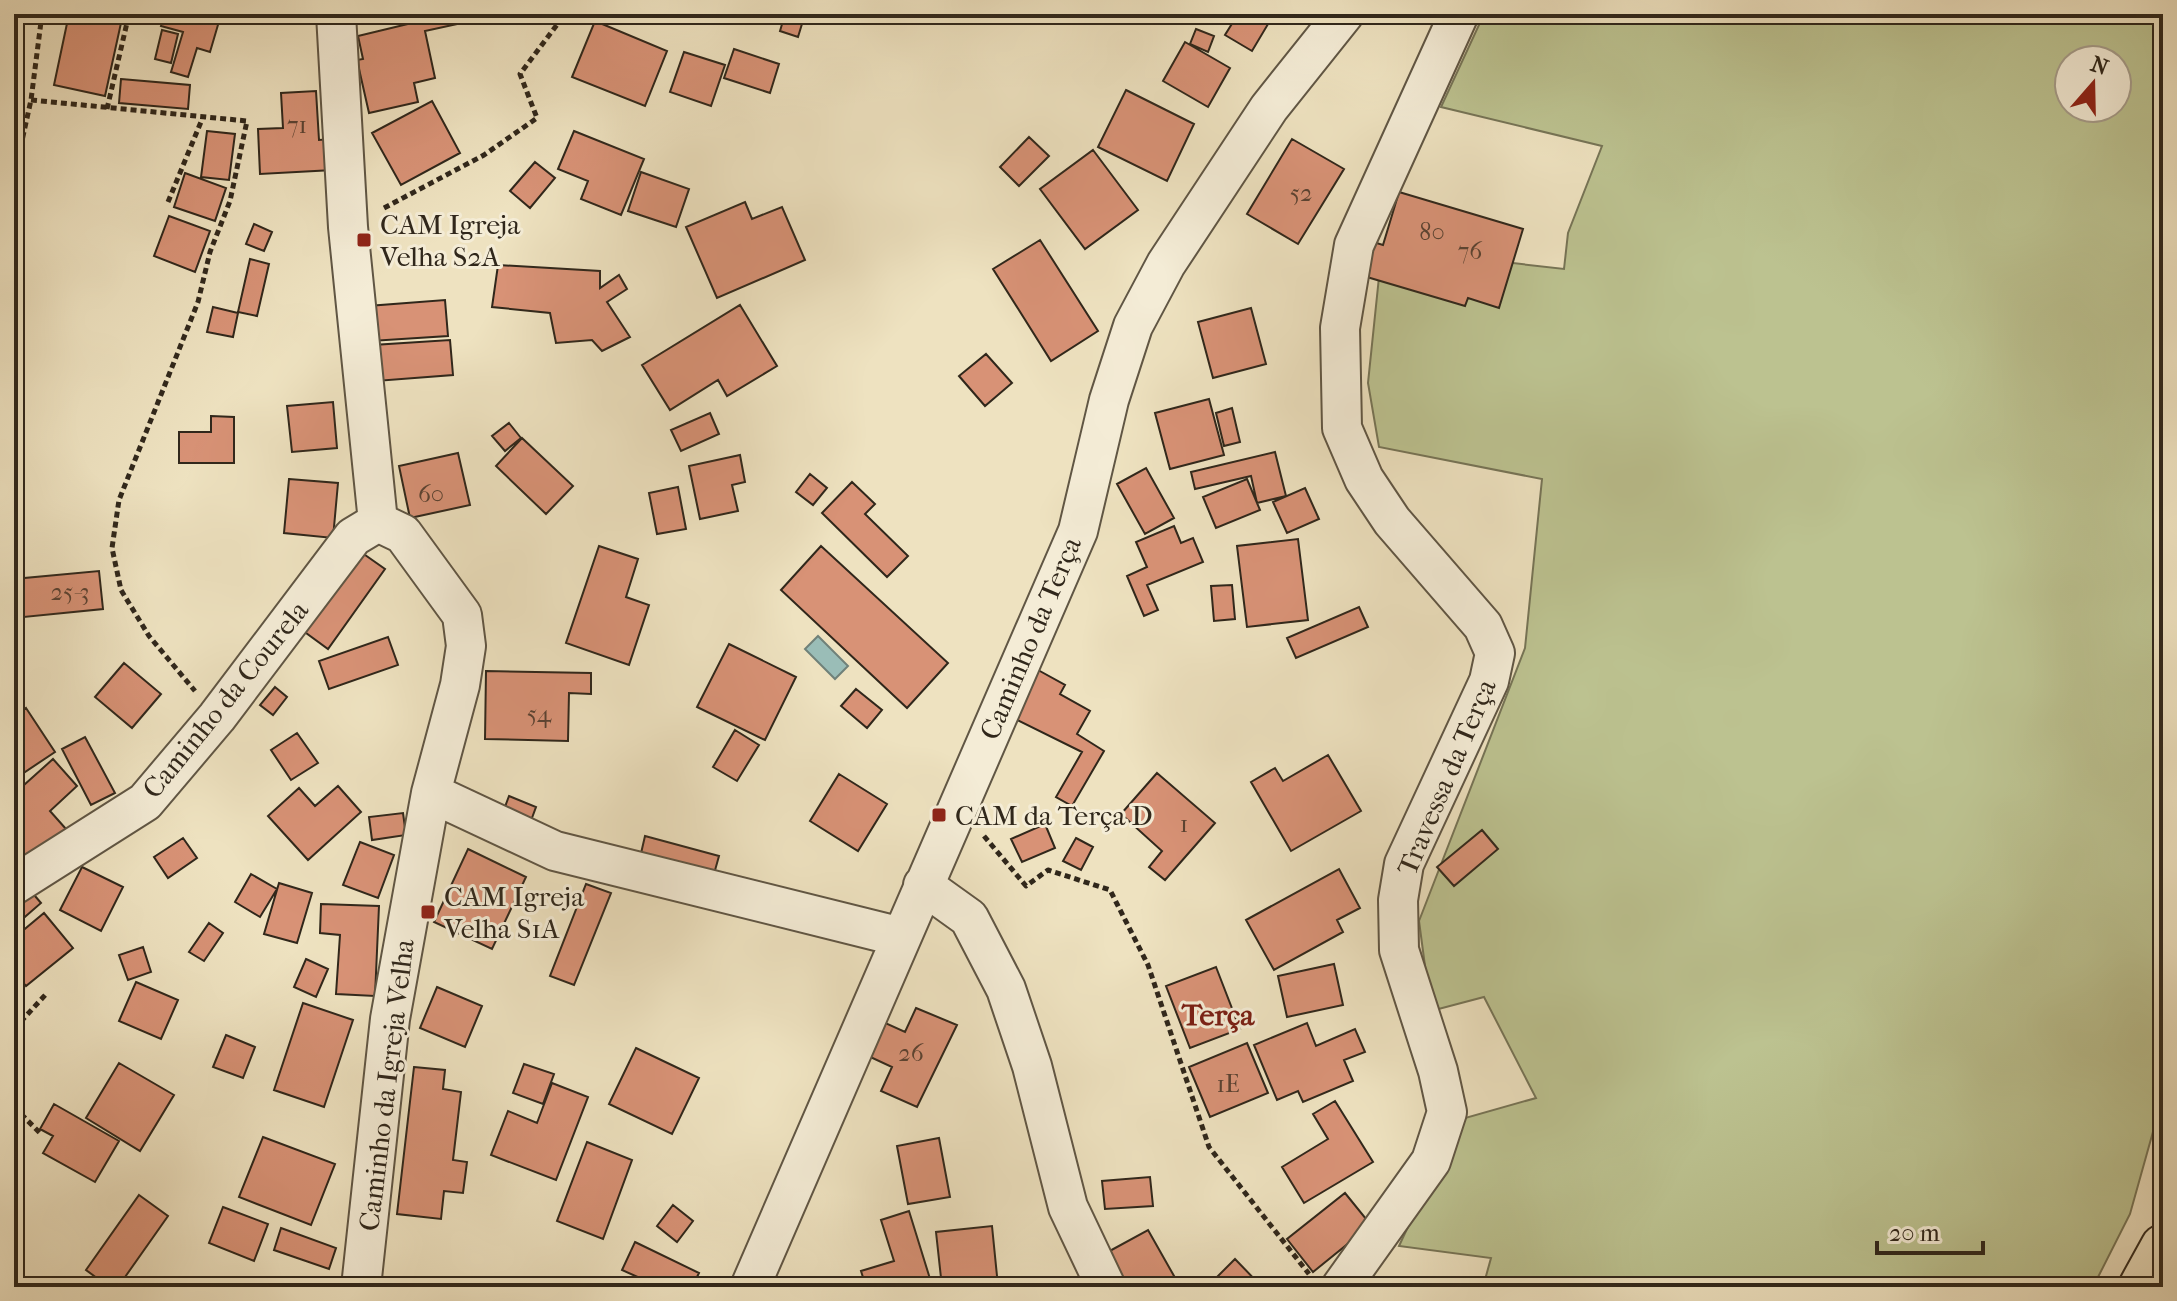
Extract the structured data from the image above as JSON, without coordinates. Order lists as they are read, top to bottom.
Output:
{
  "streets": {
    "street": [
      "Caminho da Terça",
      "Caminho da Courela",
      "Travessa da Terça",
      "Caminho da Igreja Velha"
    ]
  },
  "crossings": [
    ["Caminho da Courela", "Caminho da Igreja Velha"]
  ],
  "districts": ["Terça"],
  "places": {
    "transit": ["CAM Igreja Velha S2A", "CAM da Terça D", "CAM Igreja Velha S1A"]
  },
  "house_numbers": [
    "71",
    "52",
    "80",
    "76",
    "60",
    "25-3",
    "54",
    "1",
    "26",
    "1E"
  ],
  "scale_bar": "20 m",
  "north": "top"
}
